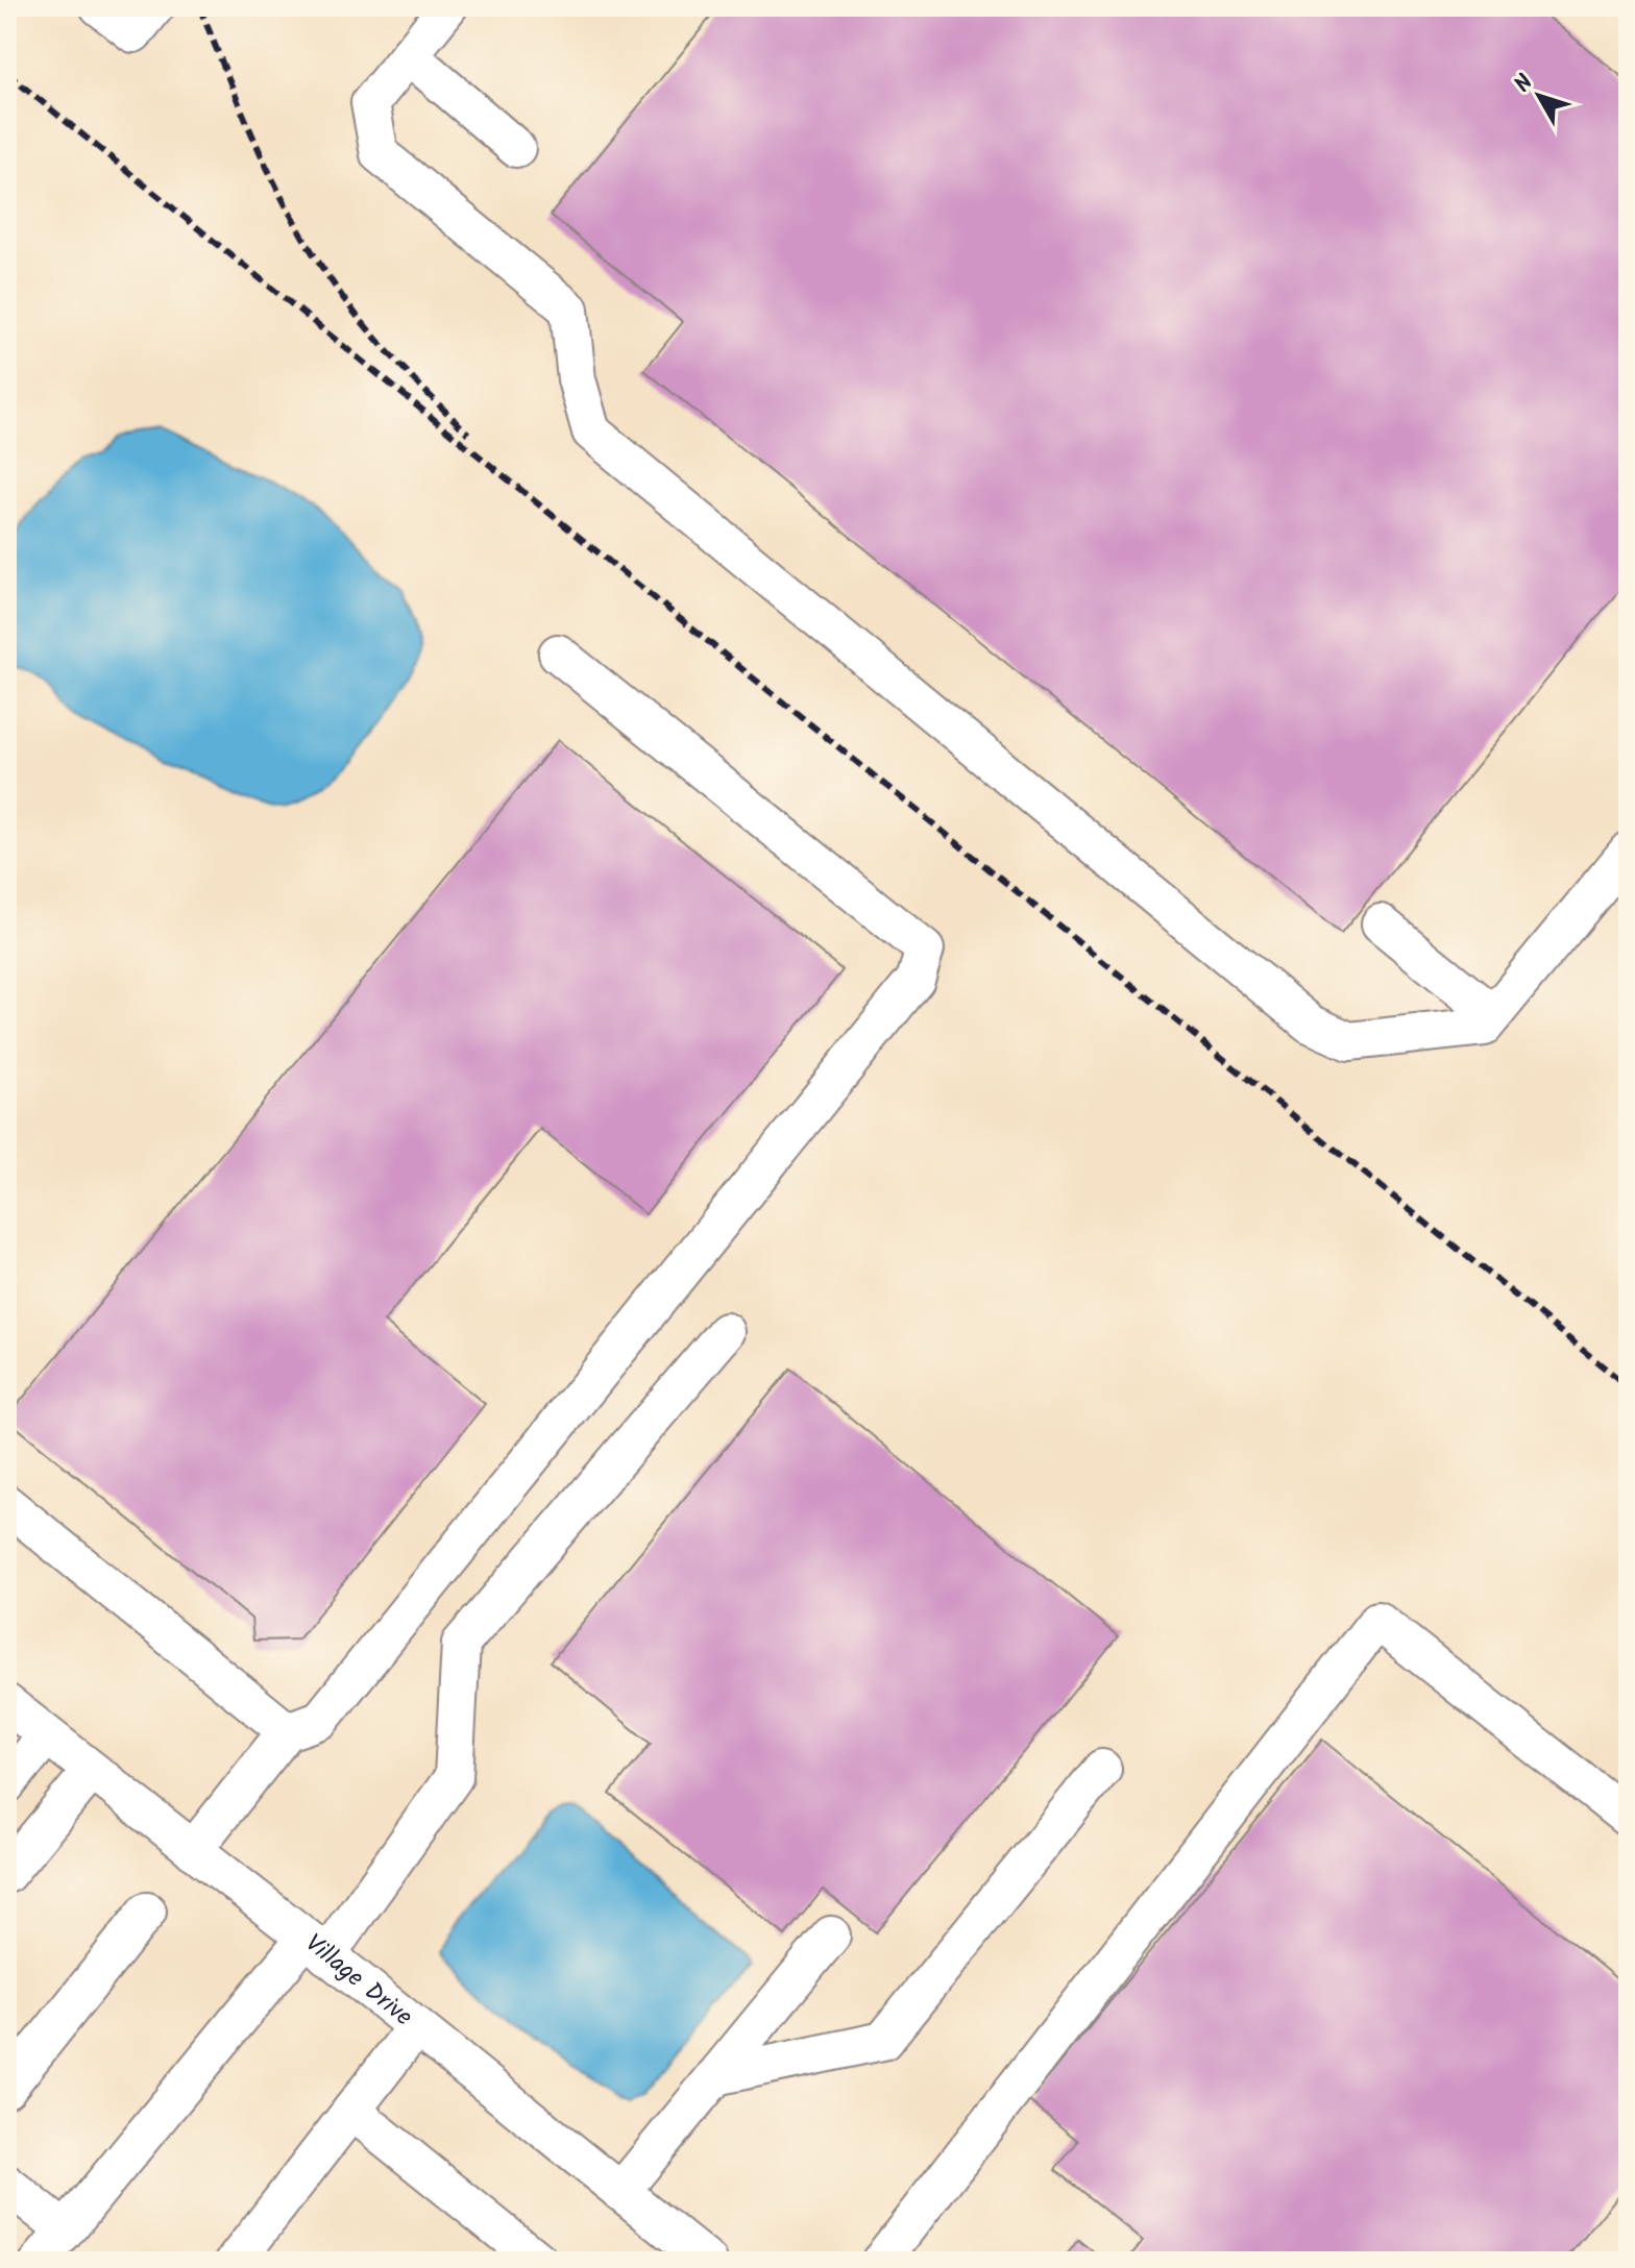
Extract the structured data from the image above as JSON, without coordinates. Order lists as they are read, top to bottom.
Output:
{
  "streets": {
    "street": ["Village Drive"]
  },
  "north": "top left"
}
